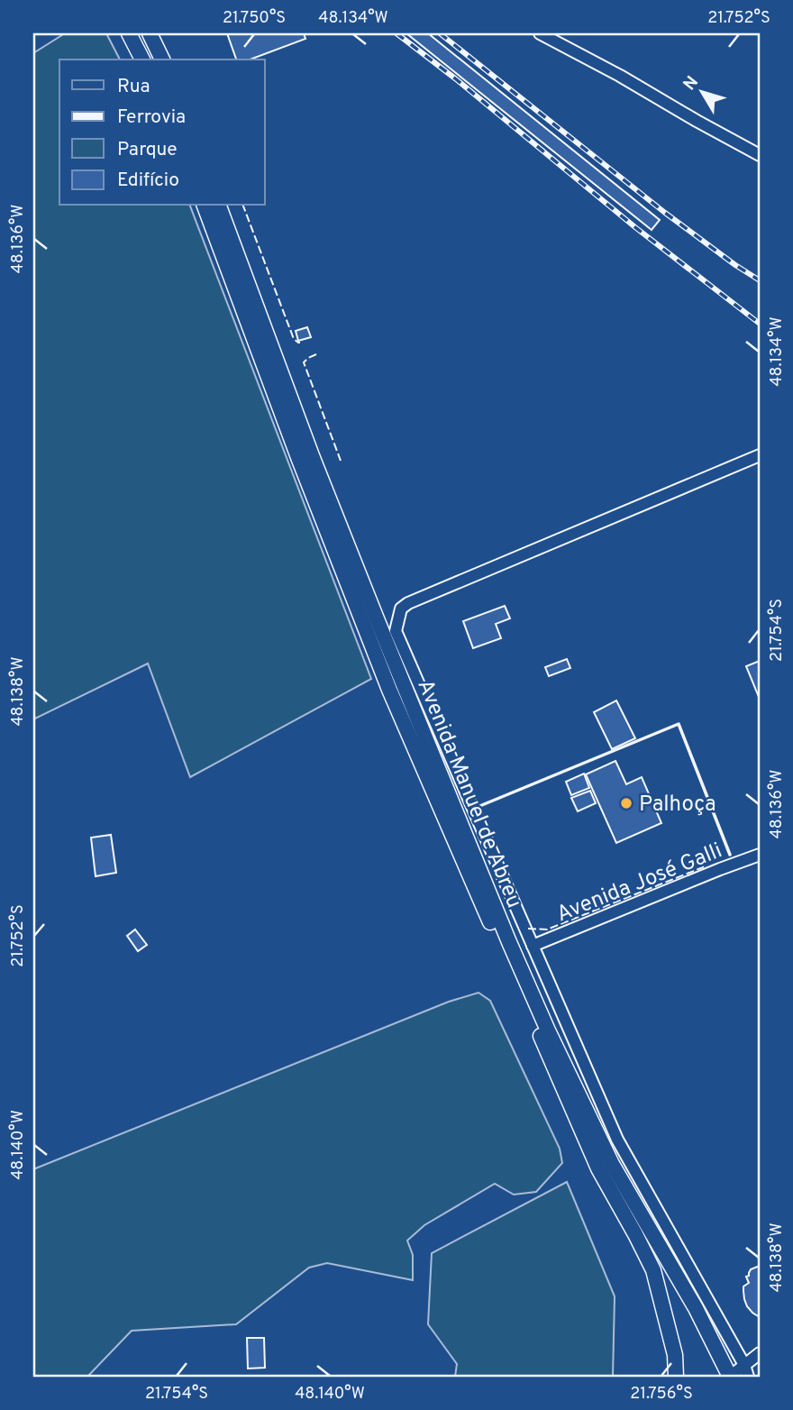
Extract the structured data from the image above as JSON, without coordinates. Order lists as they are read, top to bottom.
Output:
{
  "streets": {
    "main road": ["Avenida Manuel de Abreu"],
    "street": ["Avenida José Galli"]
  },
  "places": ["Palhoça"],
  "legend": [
    "Rua",
    "Ferrovia",
    "Parque",
    "Edifício"
  ],
  "north": "top left",
  "coordinates": [
    "21.750°S",
    "48.134°W",
    "21.752°S",
    "48.136°W",
    "21.754°S",
    "48.138°W",
    "48.140°W",
    "21.756°S"
  ]
}
